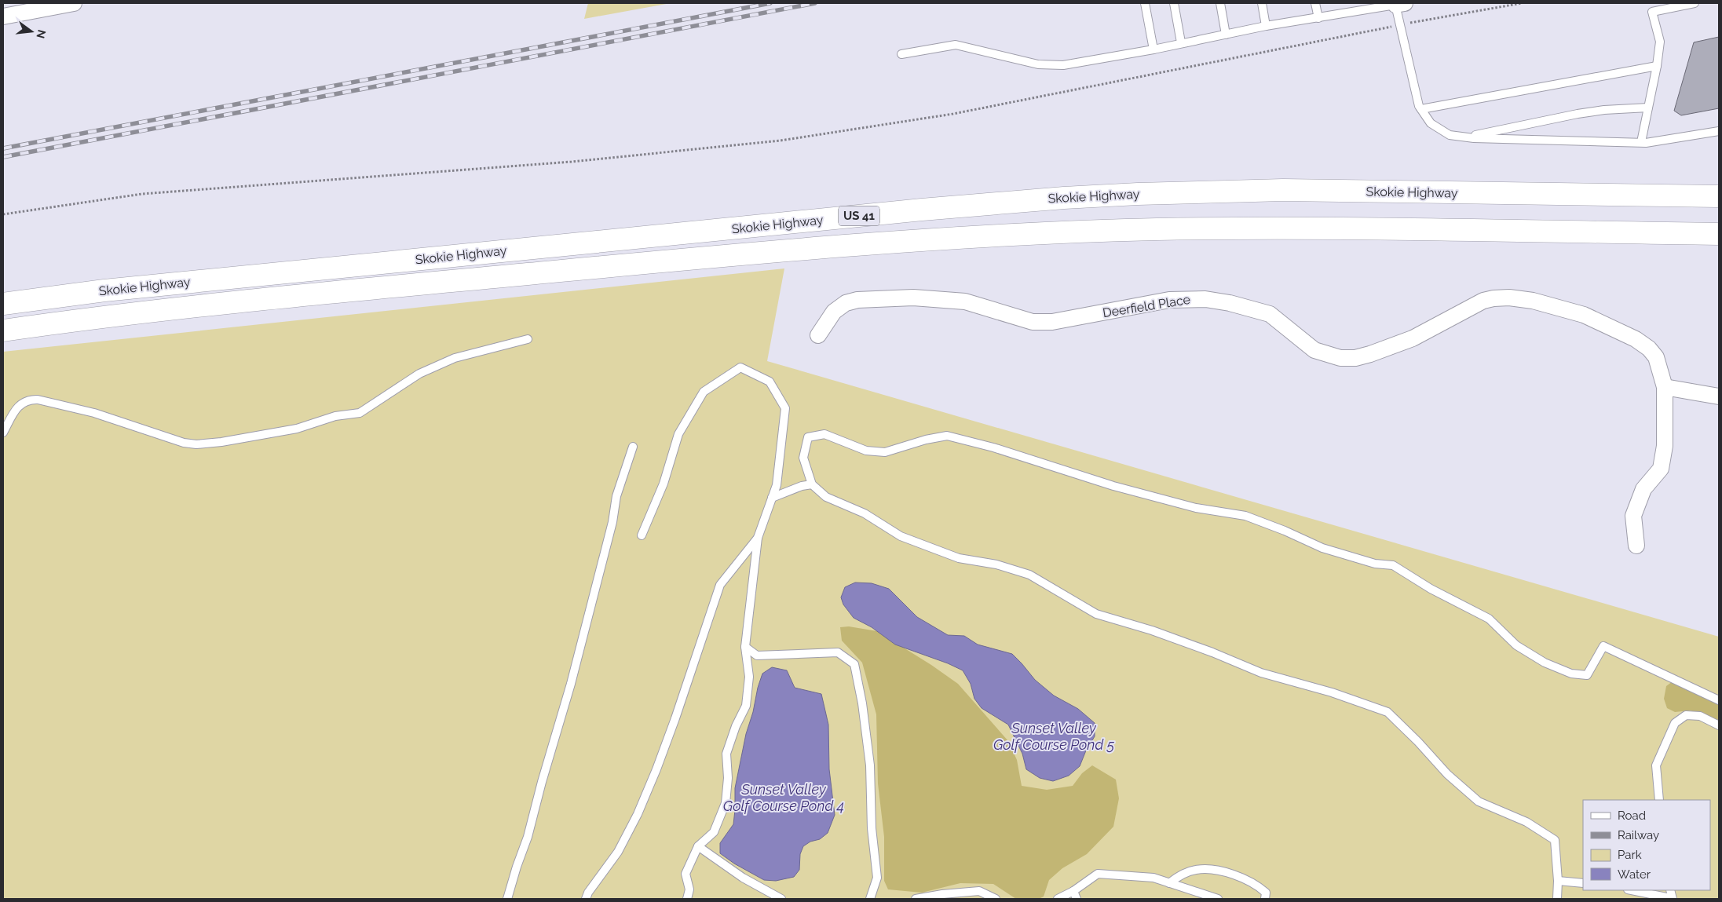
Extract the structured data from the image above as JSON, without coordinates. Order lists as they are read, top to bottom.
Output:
{
  "streets": {
    "highway": ["Skokie Highway", "US 41"],
    "street": ["Deerfield Place"]
  },
  "water": ["Sunset Valley Golf Course Pond 5", "Sunset Valley Golf Course Pond 4"],
  "legend": [
    "Road",
    "Railway",
    "Park",
    "Water"
  ],
  "north": "right"
}
